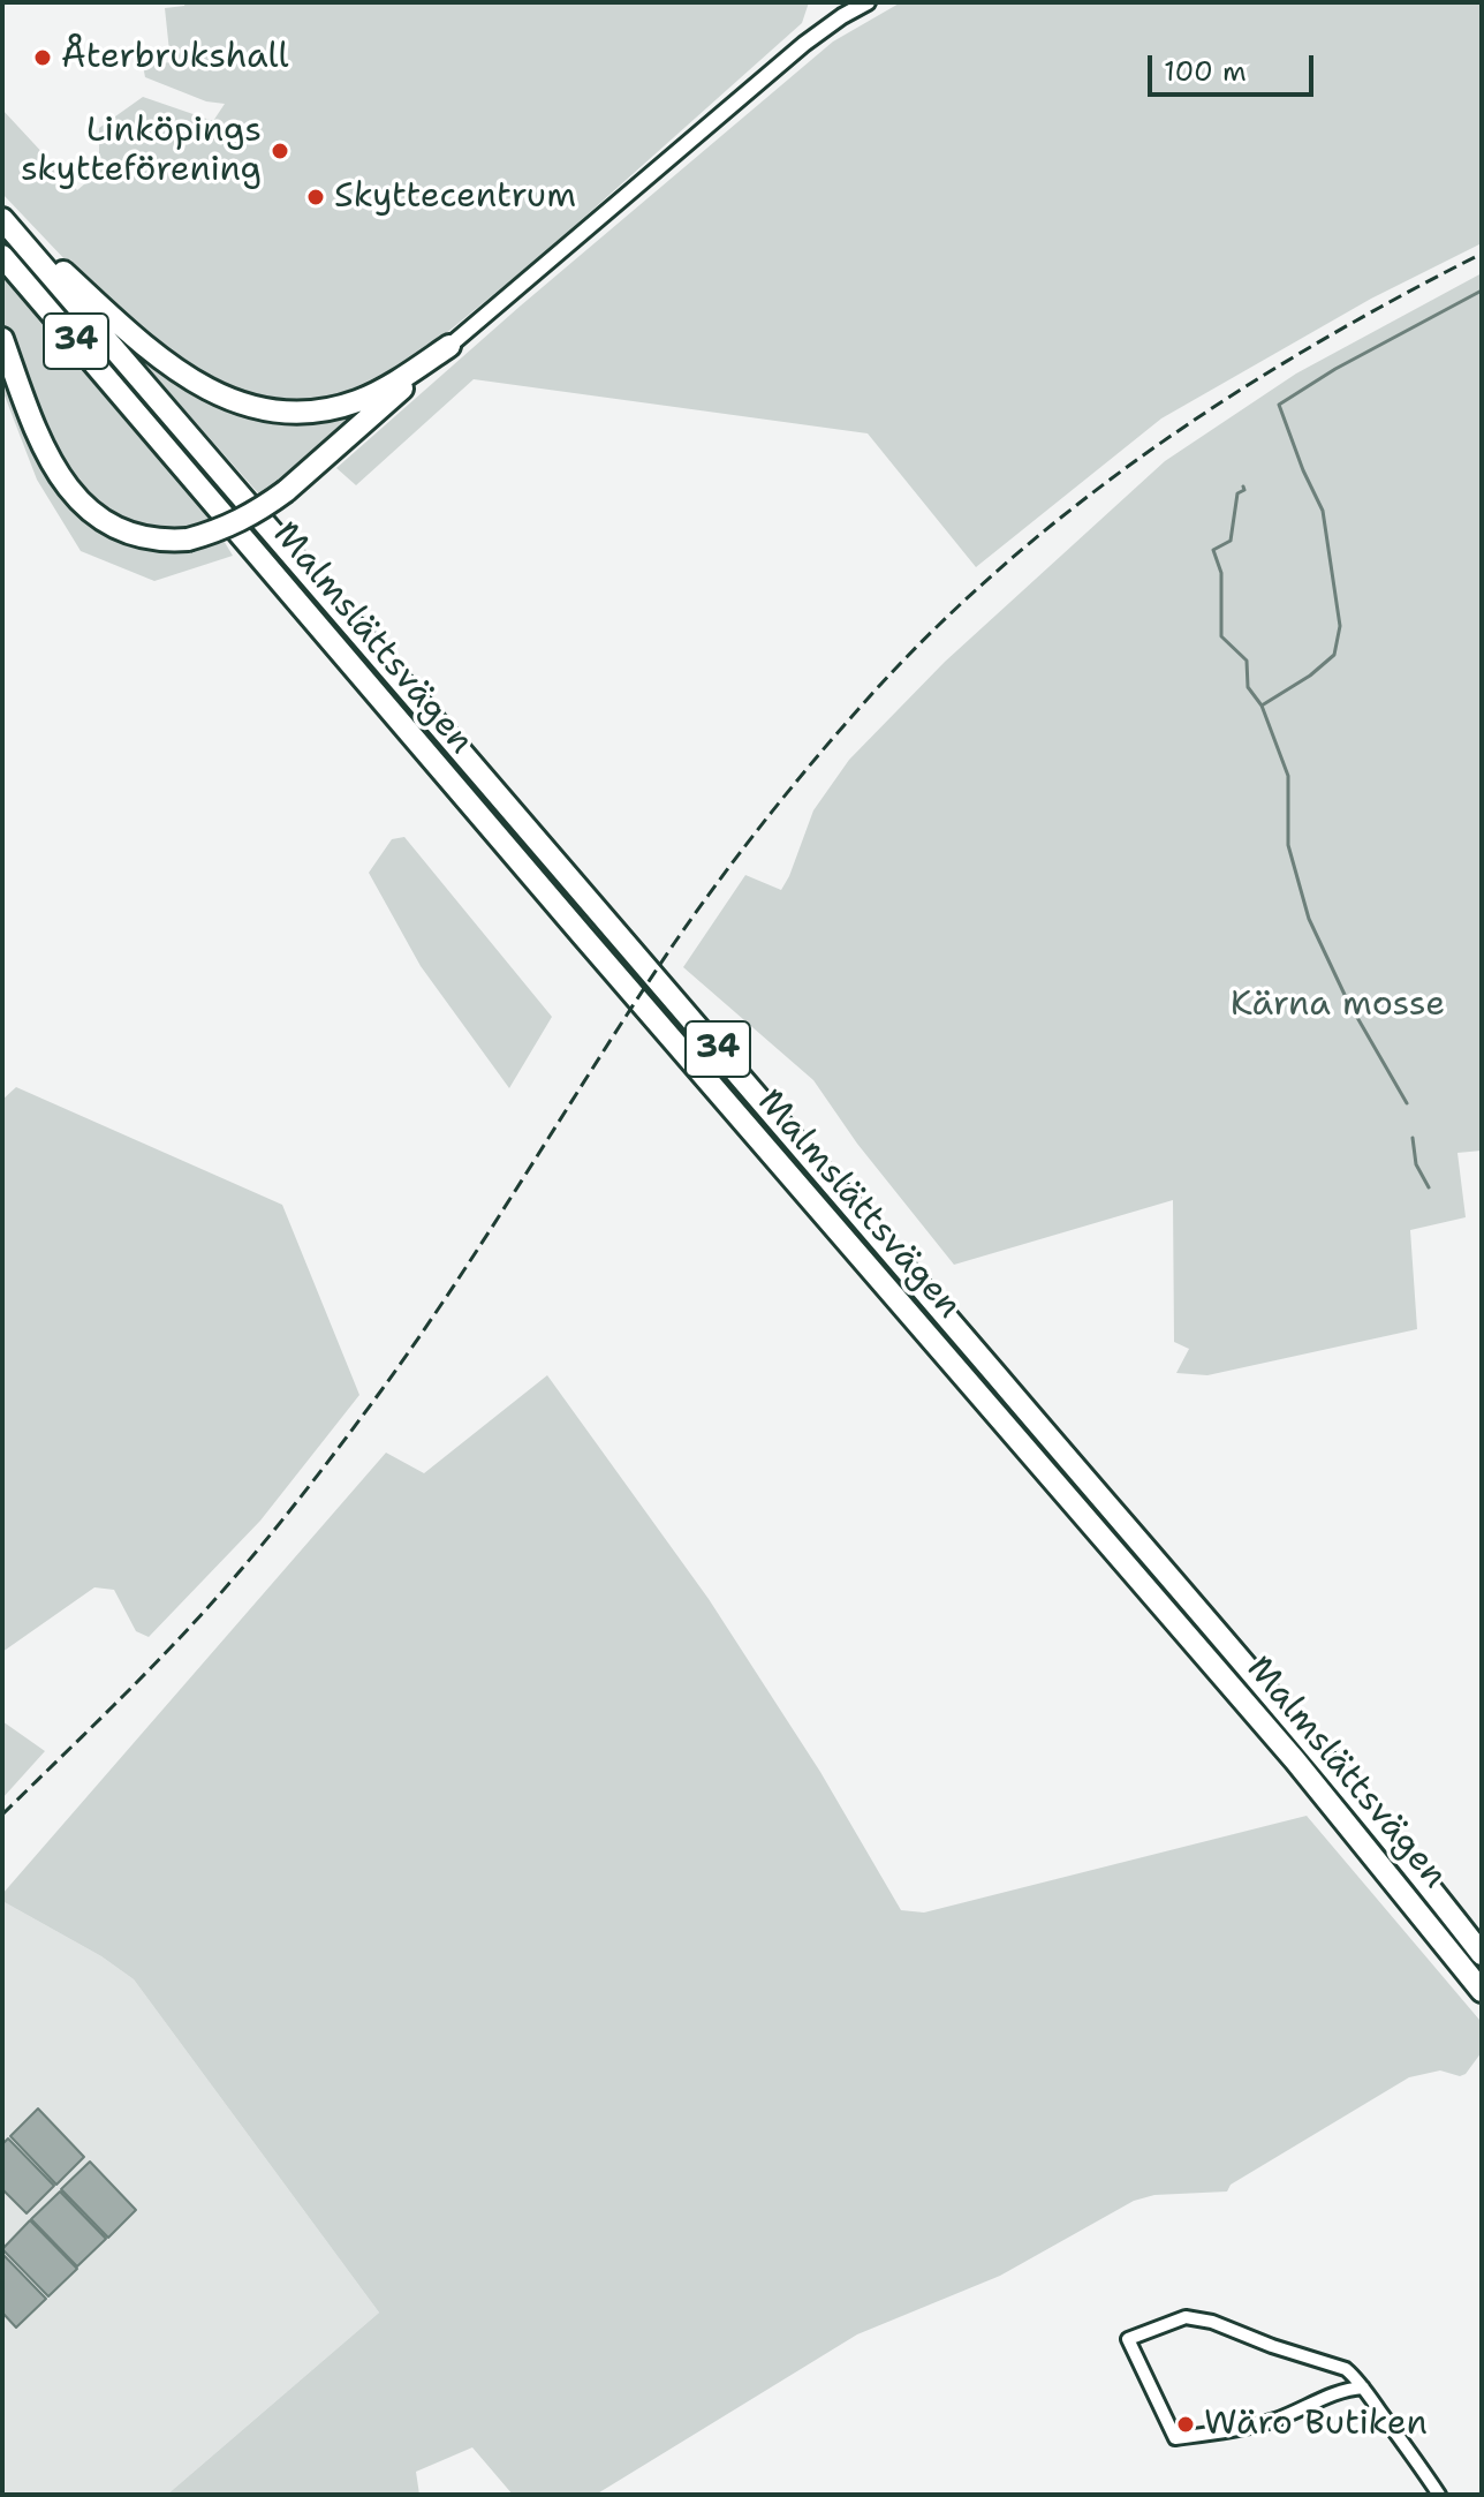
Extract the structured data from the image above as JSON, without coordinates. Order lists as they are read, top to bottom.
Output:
{
  "streets": {
    "highway": ["34", "Malmslättsvägen"]
  },
  "parks": ["Kärna mosse"],
  "places": [
    "Återbrukshall",
    "Linköpings skytteförening",
    "Skyttecentrum",
    "Wäro Butiken"
  ],
  "scale_bar": "100 m"
}
